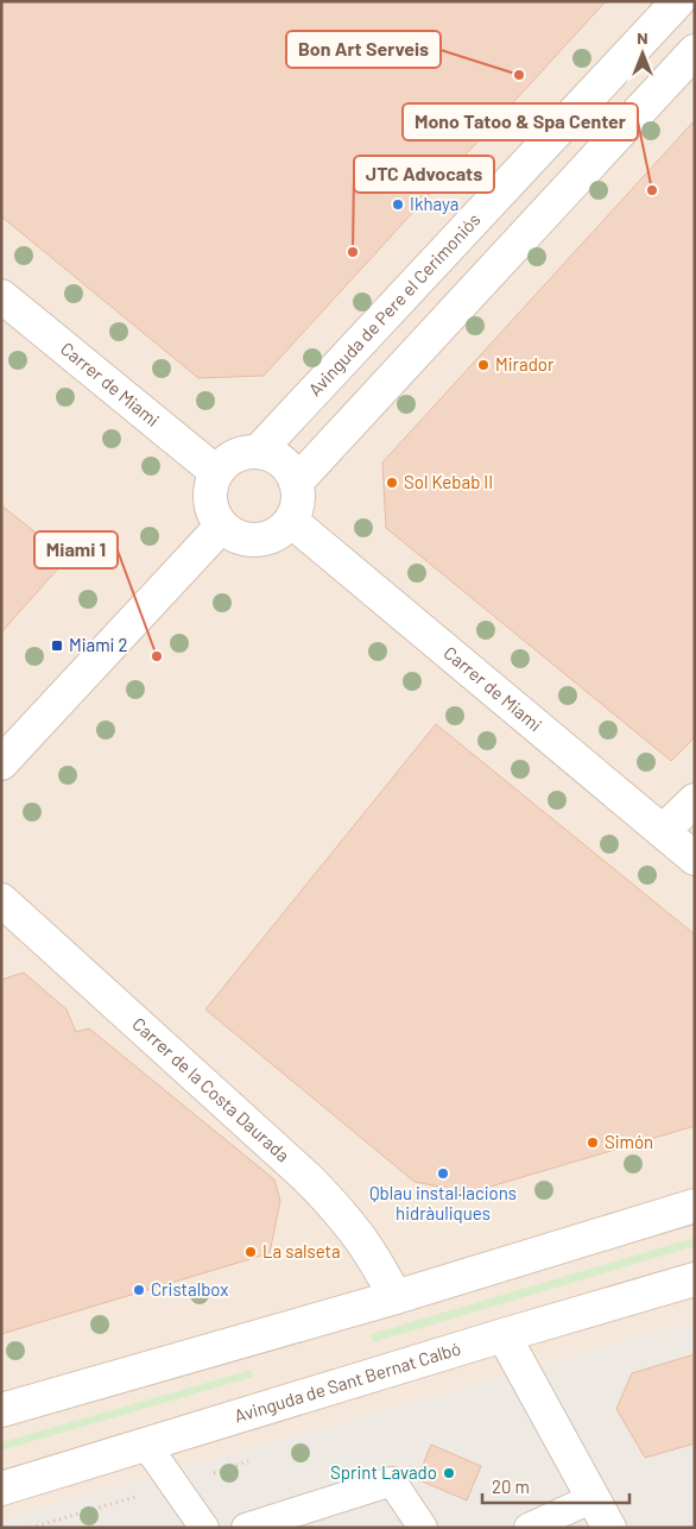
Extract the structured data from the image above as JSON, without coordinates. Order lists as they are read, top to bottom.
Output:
{
  "streets": {
    "street": [
      "Avinguda de Pere el Cerimoniós",
      "Carrer de Miami",
      "Carrer de la Costa Daurada",
      "Avinguda de Sant Bernat Calbó"
    ]
  },
  "crossings": [
    ["Avinguda de Pere el Cerimoniós", "Carrer de Miami"]
  ],
  "places": {
    "other": [
      "Bon Art Serveis",
      "Mono Tatoo & Spa Center",
      "Ikhaya",
      "JTC Advocats",
      "Mirador",
      "Sol Kebab II",
      "Miami 1",
      "Simón",
      "Qblau instal·lacions hidràuliques",
      "La salseta",
      "Cristalbox",
      "Sprint Lavado"
    ],
    "transit": ["Miami 2"]
  },
  "scale_bar": "20 m",
  "north": "top"
}
